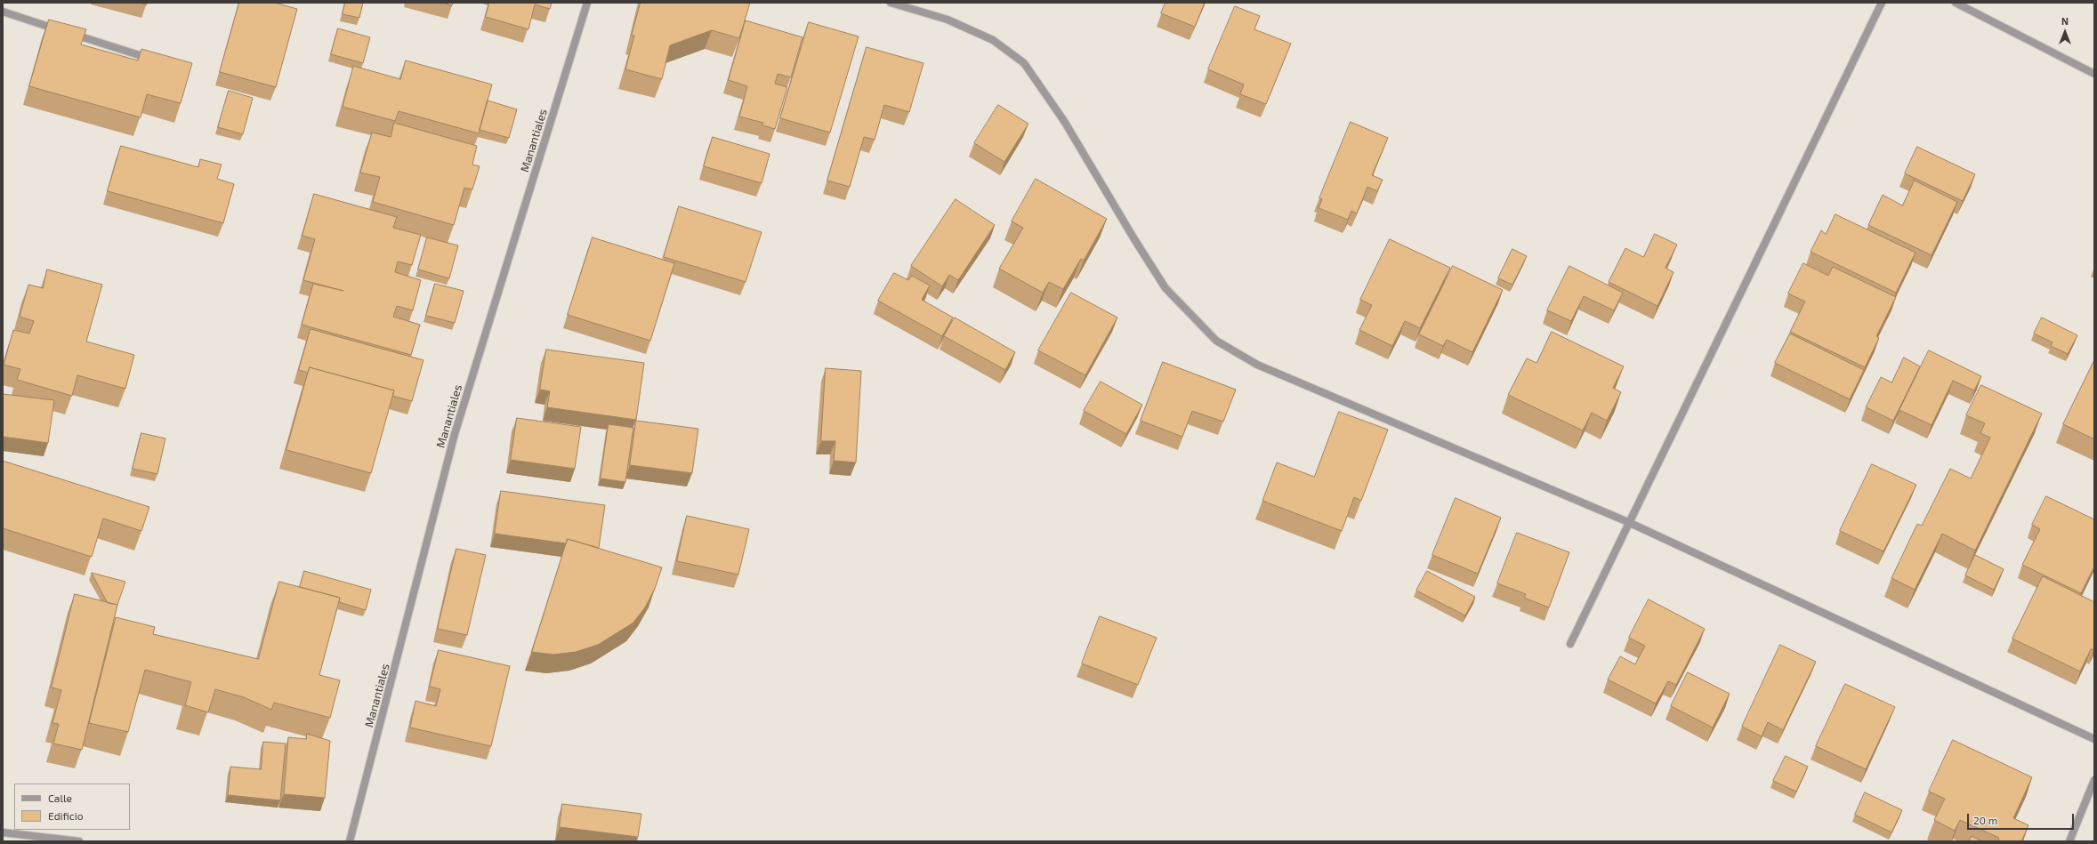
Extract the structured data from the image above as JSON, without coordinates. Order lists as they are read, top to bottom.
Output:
{
  "streets": {
    "street": ["Manantiales"]
  },
  "legend": ["Calle", "Edificio"],
  "scale_bar": "20 m",
  "north": "top"
}
